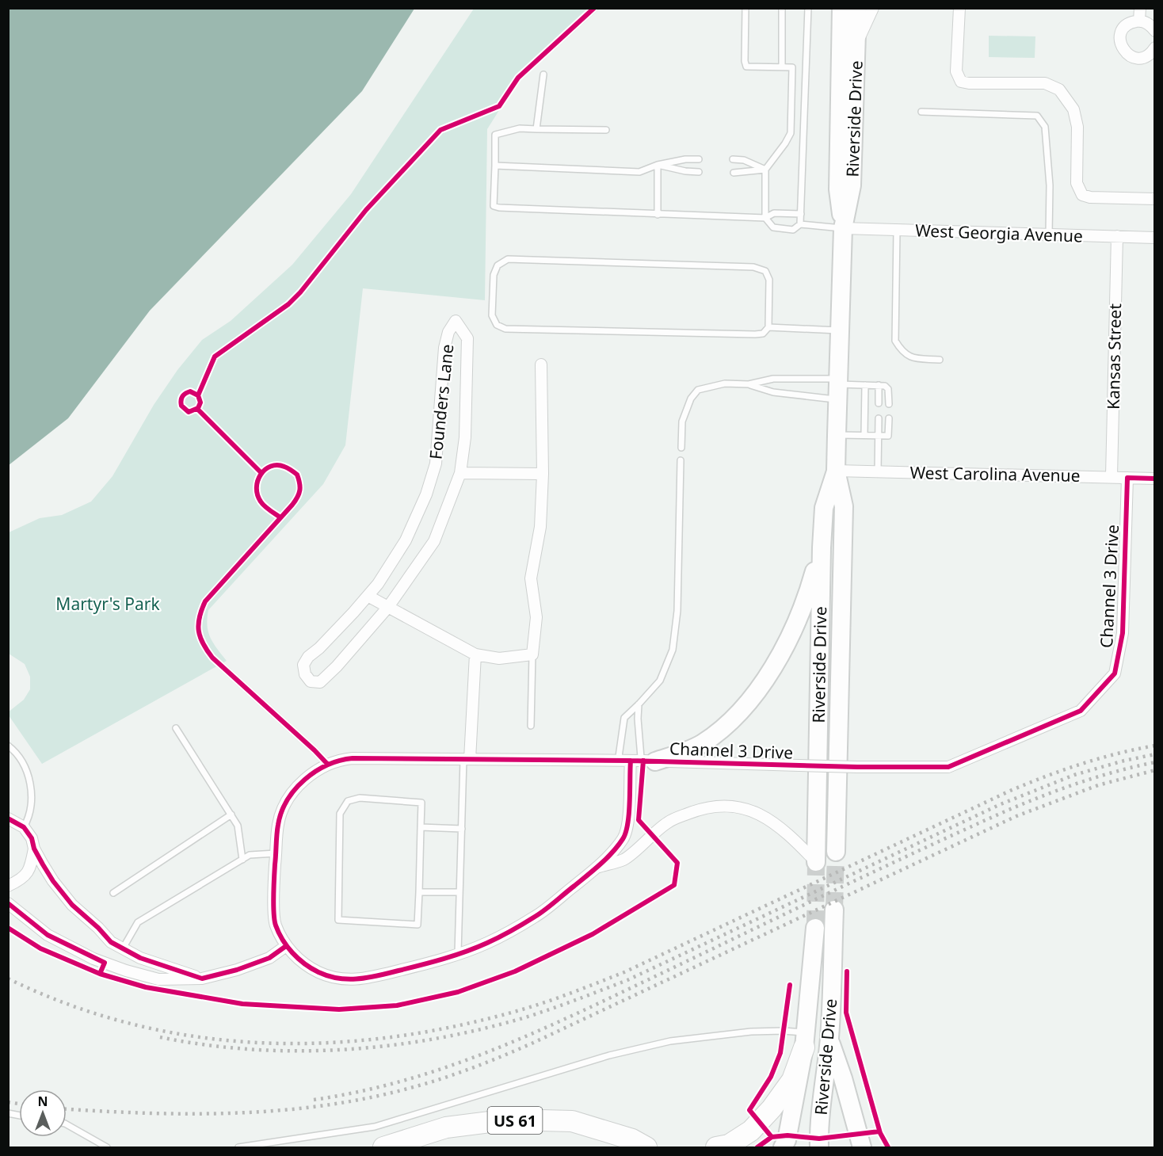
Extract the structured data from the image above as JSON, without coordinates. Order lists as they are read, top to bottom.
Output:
{
  "streets": {
    "highway": ["US 61"],
    "main road": ["Riverside Drive"],
    "street": [
      "West Georgia Avenue",
      "Kansas Street",
      "Founders Lane",
      "West Carolina Avenue",
      "Channel 3 Drive"
    ]
  },
  "crossings": [
    ["Riverside Drive", "West Georgia Avenue"],
    ["Riverside Drive", "West Carolina Avenue"],
    ["West Georgia Avenue", "Kansas Street"],
    ["Kansas Street", "West Carolina Avenue"],
    ["West Carolina Avenue", "Channel 3 Drive"]
  ],
  "parks": ["Martyr's Park"],
  "north": "top"
}
